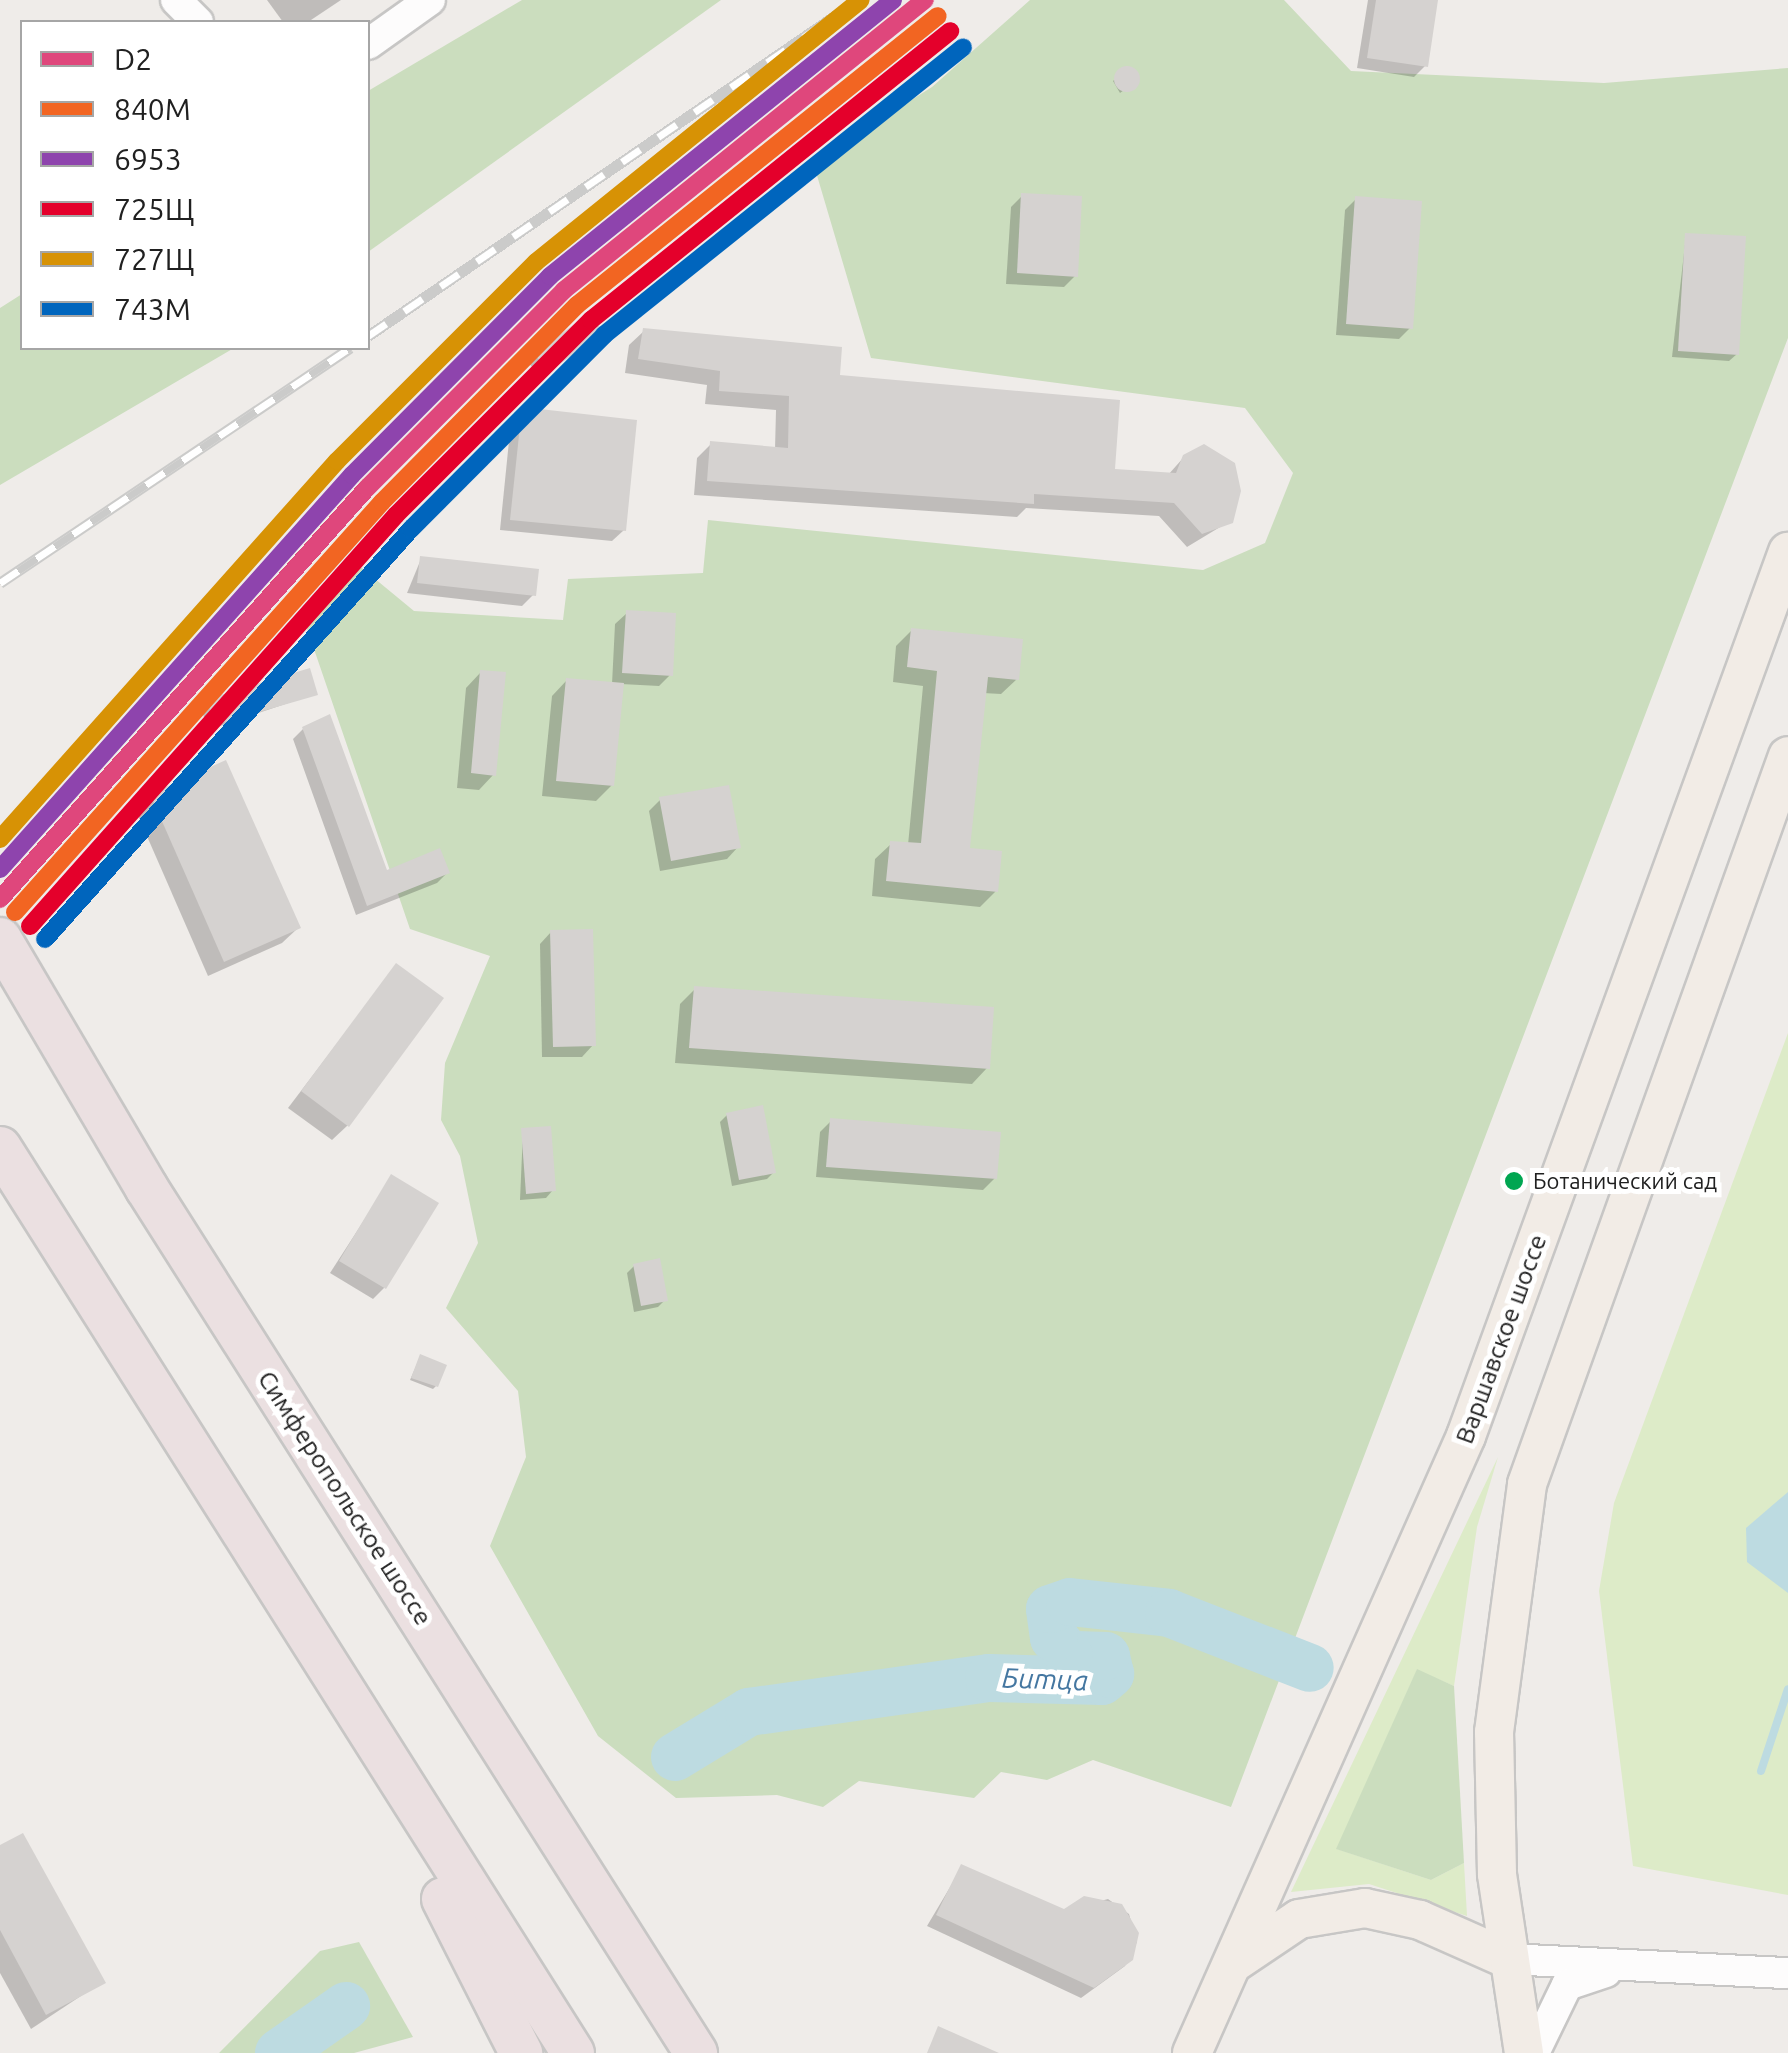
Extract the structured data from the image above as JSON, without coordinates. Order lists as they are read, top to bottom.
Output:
{
  "streets": {
    "highway": ["Симферопольское шоссе"],
    "main road": ["Варшавское шоссе"]
  },
  "water": ["Битца"],
  "places": ["Ботанический сад"],
  "lines": [
    "transit line D2",
    "transit line 6953",
    "transit line 727Щ",
    "transit line 840М",
    "transit line 725Щ",
    "transit line 743М"
  ],
  "legend": [
    "D2",
    "840М",
    "6953",
    "725Щ",
    "727Щ",
    "743М"
  ]
}
